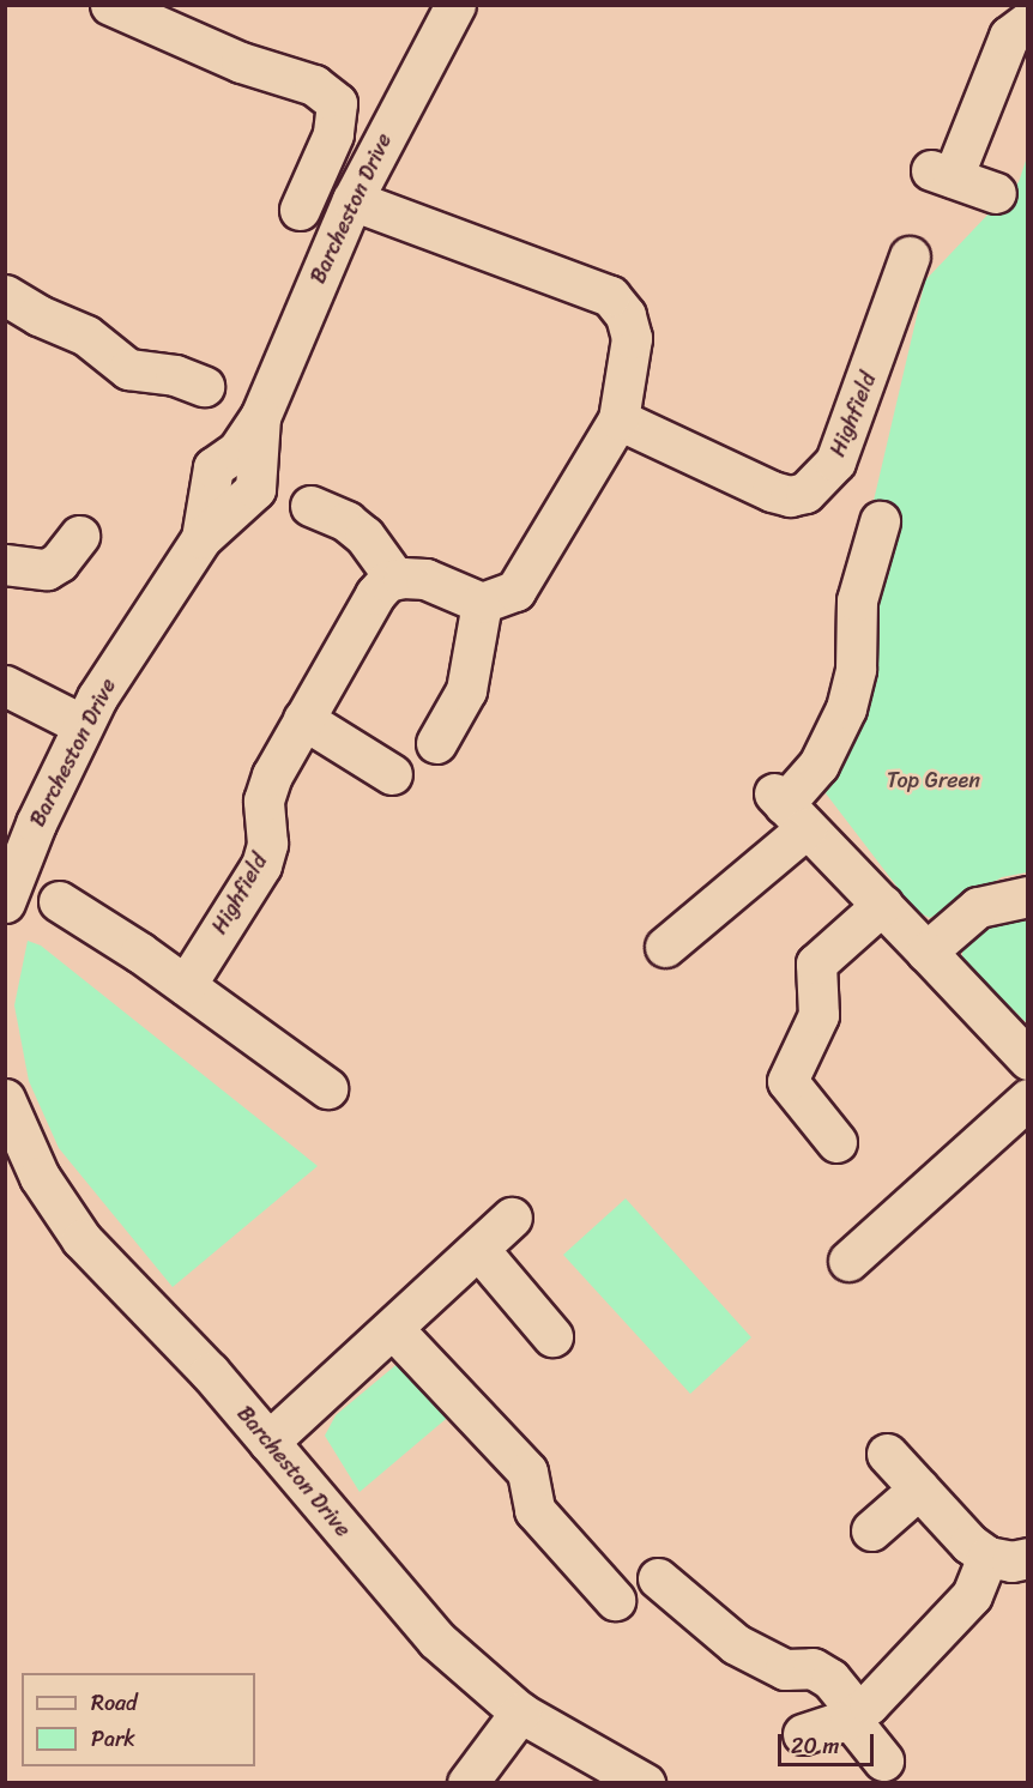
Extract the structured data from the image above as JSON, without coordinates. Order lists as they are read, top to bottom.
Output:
{
  "streets": {
    "street": ["Barcheston Drive", "Highfield"]
  },
  "parks": ["Top Green"],
  "legend": ["Road", "Park"],
  "scale_bar": "20 m"
}
